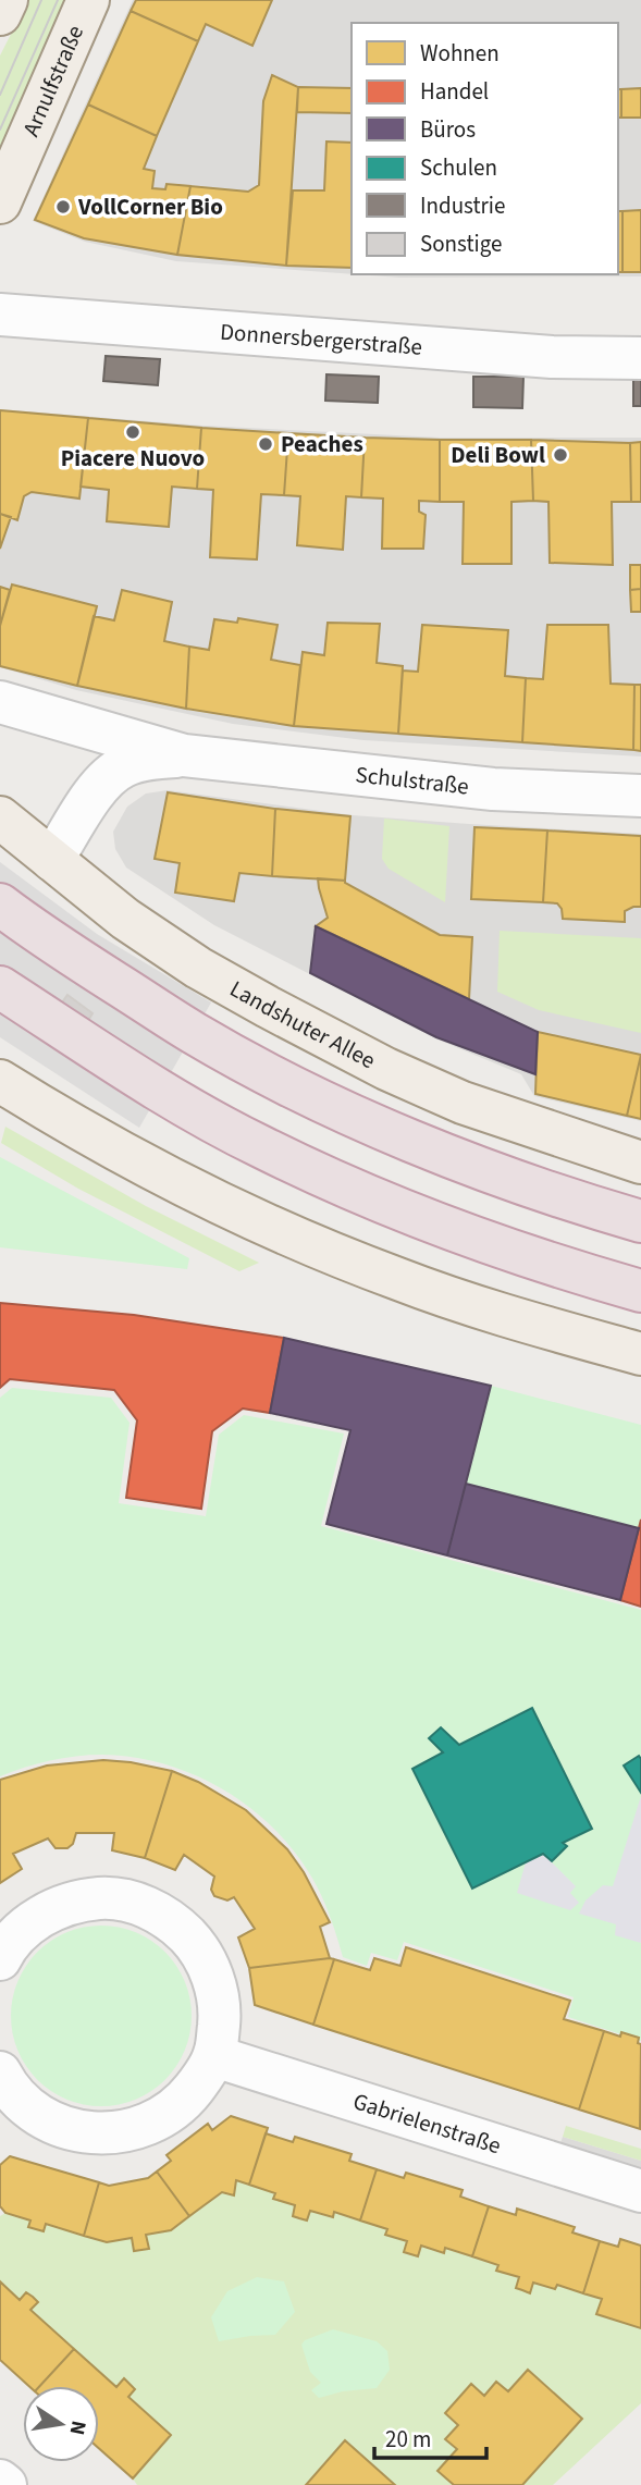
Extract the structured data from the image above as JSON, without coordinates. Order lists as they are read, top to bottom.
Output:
{
  "streets": {
    "main road": ["Arnulfstraße", "Landshuter Allee"],
    "street": ["Donnersbergerstraße", "Schulstraße", "Gabrielenstraße"]
  },
  "crossings": [
    ["Schulstraße", "Landshuter Allee"]
  ],
  "places": [
    "VollCorner Bio",
    "Piacere Nuovo",
    "Peaches",
    "Deli Bowl"
  ],
  "legend": [
    "Wohnen",
    "Handel",
    "Büros",
    "Schulen",
    "Industrie",
    "Sonstige"
  ],
  "scale_bar": "20 m",
  "north": "right"
}
